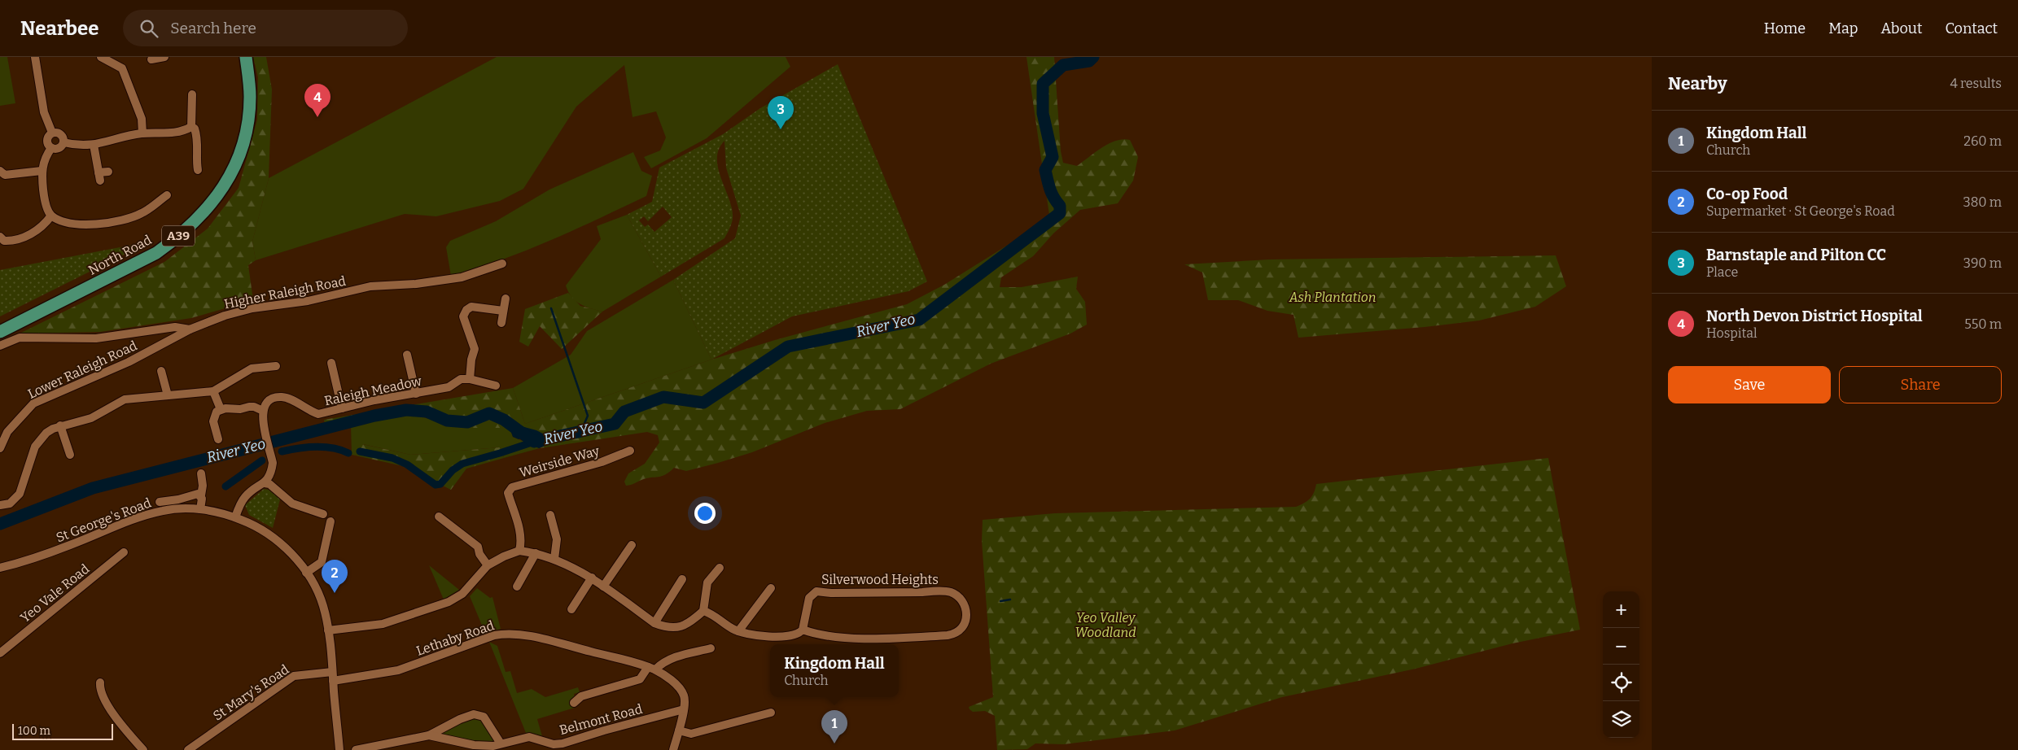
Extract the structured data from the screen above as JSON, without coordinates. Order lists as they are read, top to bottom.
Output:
{
  "streets": {
    "main road": ["A39", "North Road"],
    "street": [
      "Higher Raleigh Road",
      "Lower Raleigh Road",
      "Raleigh Meadow",
      "Weirside Way",
      "St George's Road",
      "Silverwood Heights",
      "Yeo Vale Road",
      "Lethaby Road",
      "St Mary's Road",
      "Belmont Road"
    ]
  },
  "crossings": [
    ["Higher Raleigh Road", "Lower Raleigh Road"],
    ["St George's Road", "Lethaby Road"],
    ["St George's Road", "St Mary's Road"],
    ["Lethaby Road", "St Mary's Road"],
    ["Lethaby Road", "Belmont Road"]
  ],
  "water": ["River Yeo"],
  "parks": ["Ash Plantation", "Yeo Valley Woodland"],
  "scale_bar": "100 m",
  "page": {
    "header": "Nearbee",
    "search": "Search here",
    "nav": [
      "Home",
      "Map",
      "About",
      "Contact"
    ],
    "heading": ["Nearby", "4 results"],
    "pins": [
      "4",
      "3",
      "2",
      "1"
    ],
    "list": [
      {
        "mark": "1",
        "name": "Kingdom Hall",
        "note": "Church",
        "value": "260 m"
      },
      {
        "mark": "2",
        "name": "Co-op Food",
        "note": "Supermarket · St George's Road",
        "value": "380 m"
      },
      {
        "mark": "3",
        "name": "Barnstaple and Pilton CC",
        "note": "Place",
        "value": "390 m"
      },
      {
        "mark": "4",
        "name": "North Devon District Hospital",
        "note": "Hospital",
        "value": "550 m"
      }
    ],
    "buttons": ["Save", "Share"],
    "map_buttons": ["+", "−"],
    "popup": ["Kingdom Hall", "Church"],
    "scale": "100 m"
  }
}
